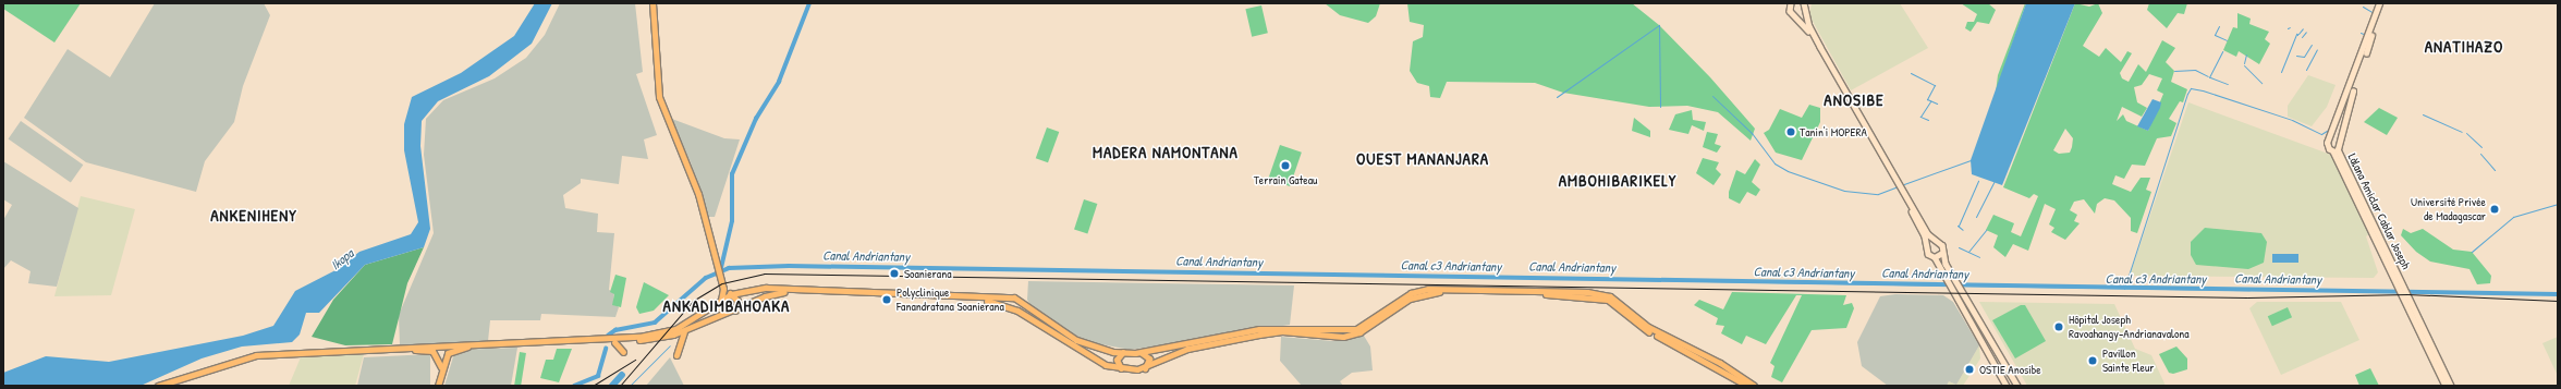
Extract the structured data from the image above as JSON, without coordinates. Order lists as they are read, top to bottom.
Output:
{
  "streets": {
    "main road": ["Làlana Amiclar Cablar Joseph"]
  },
  "districts": [
    "ANATIHAZO",
    "ANOSIBE",
    "MADERA NAMONTANA",
    "OUEST MANANJARA",
    "AMBOHIBARIKELY",
    "ANKENIHENY",
    "ANKADIMBAHOAKA"
  ],
  "water": ["Canal Andriantany", "Ikopa", "Canal c3 Andriantany"],
  "places": [
    "Tanin'i MOPERA",
    "Terrain Gateau",
    "Université Privée de Madagascar",
    "Soanierana",
    "Polyclinique Fanandratana Soanierana",
    "Hôpital Joseph Ravoahangy-Andrianavalona",
    "Pavillon Sainte Fleur",
    "OSTIE Anosibe"
  ]
}
